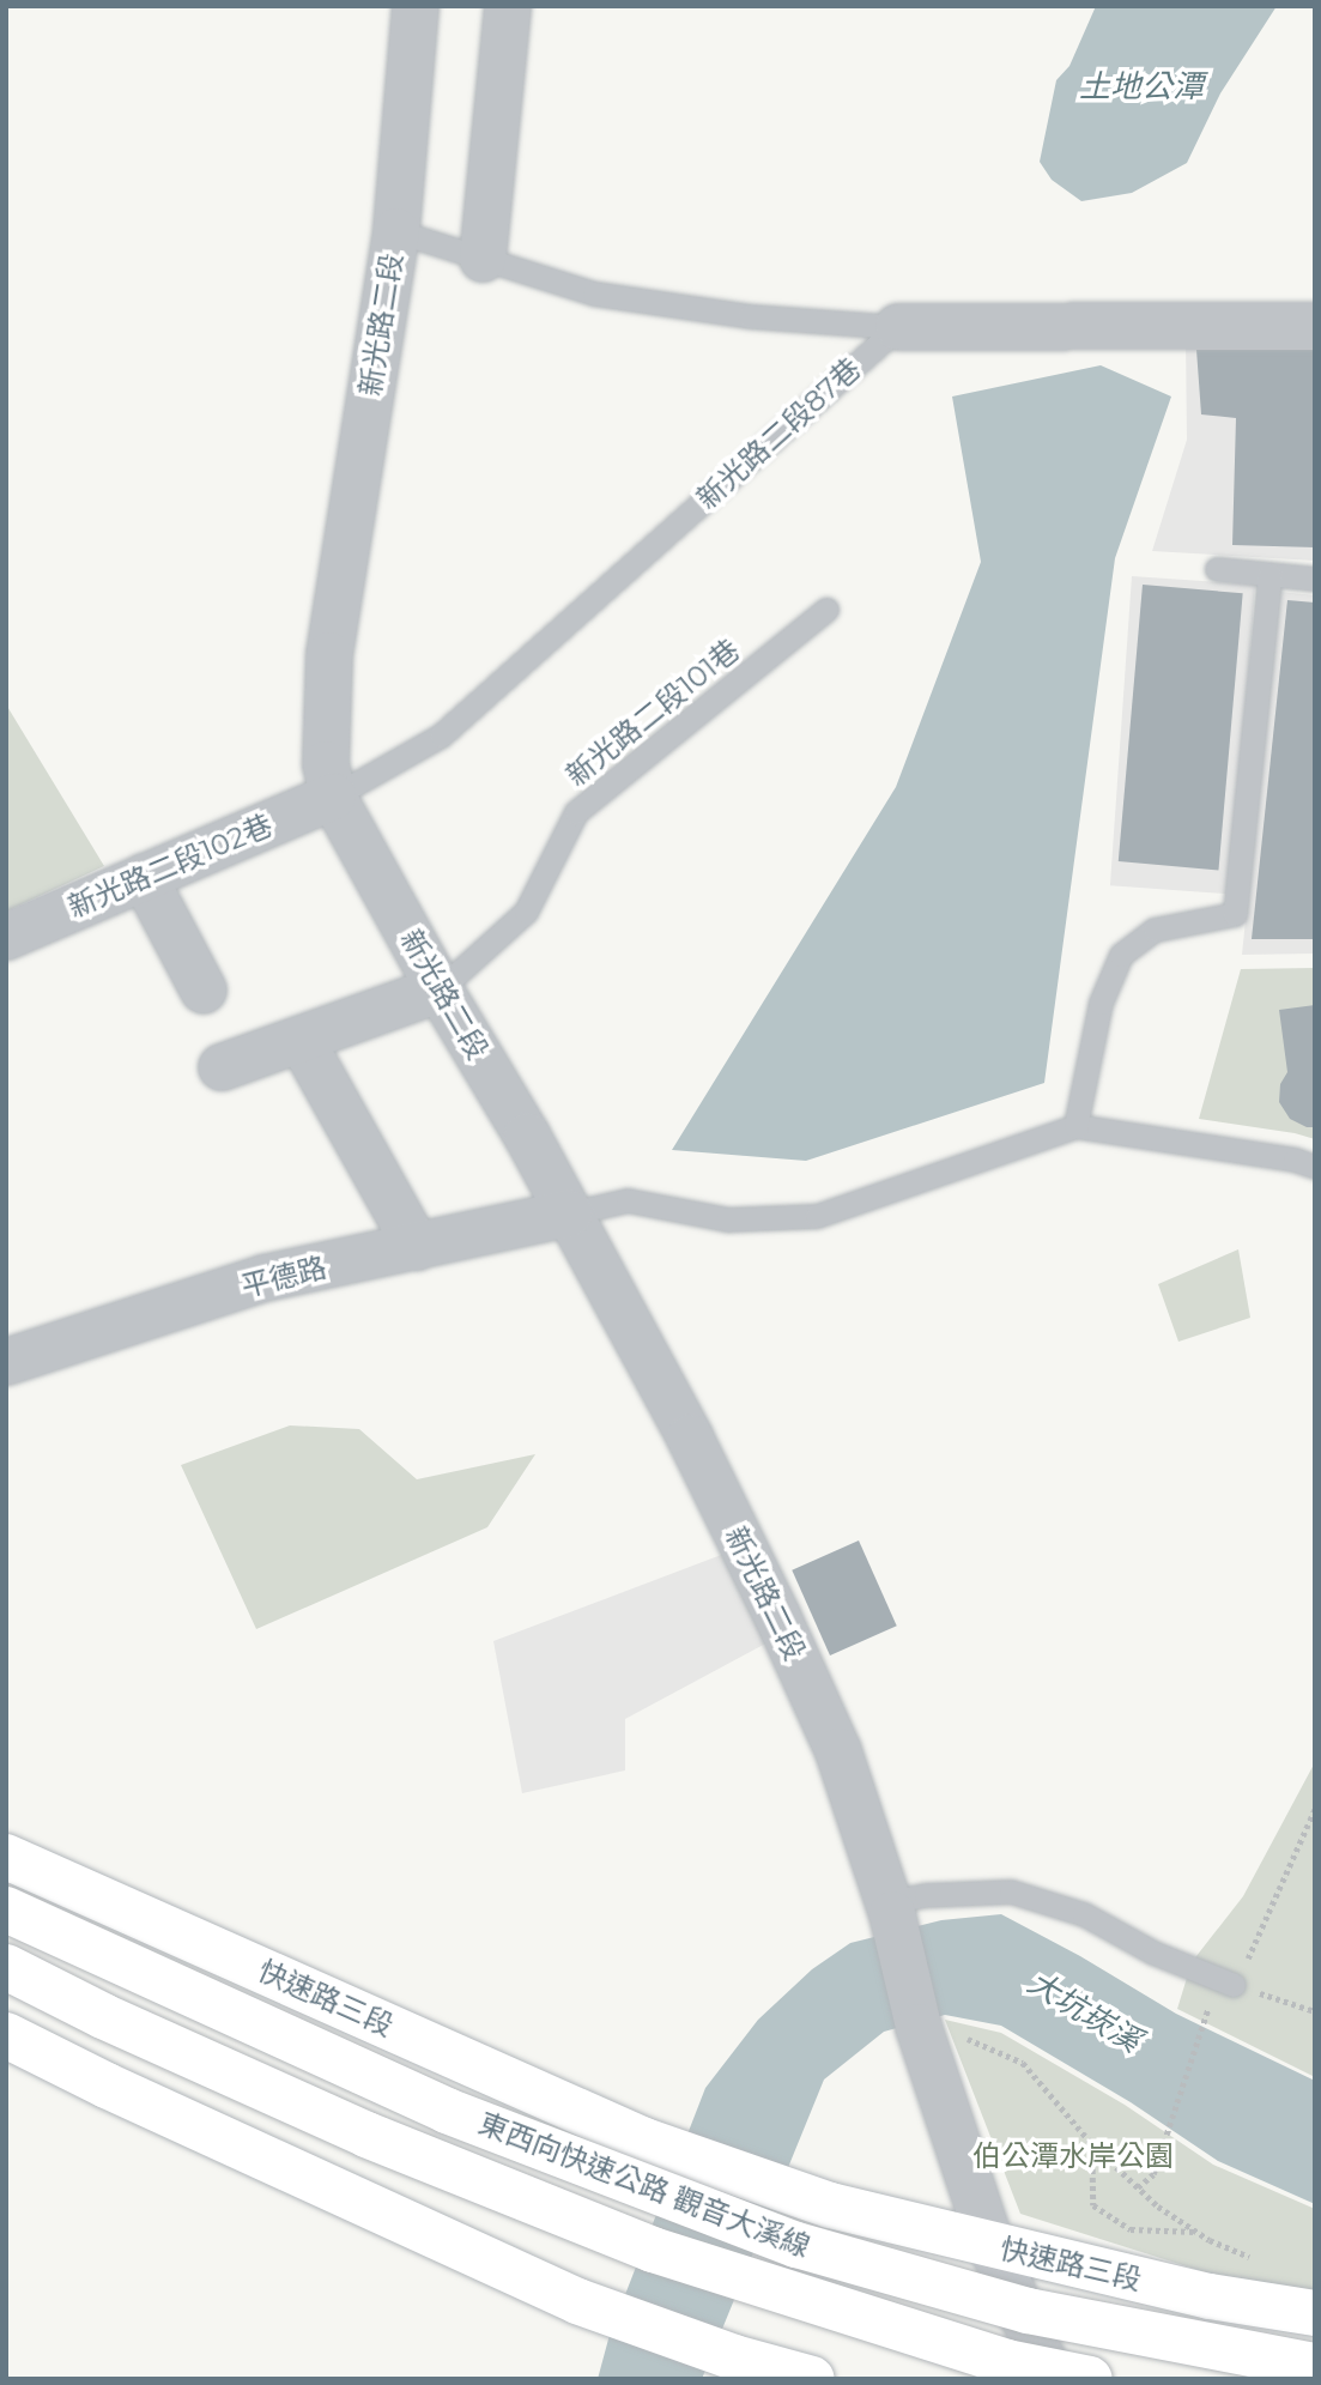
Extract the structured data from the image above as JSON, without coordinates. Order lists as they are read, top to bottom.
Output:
{
  "streets": {
    "main road": ["快速路三段", "東西向快速公路 觀音大溪線"],
    "street": ["新光路二段", "新光路二段102巷", "平德路"],
    "lane": ["新光路二段87巷", "新光路二段101巷"]
  },
  "crossings": [
    ["新光路二段", "新光路二段87巷"],
    ["新光路二段", "新光路二段101巷"],
    ["新光路二段", "新光路二段102巷"],
    ["新光路二段", "平德路"],
    ["新光路二段", "快速路三段"],
    ["新光路二段87巷", "新光路二段102巷"]
  ],
  "water": ["土地公潭", "大坑崁溪"],
  "parks": ["伯公潭水岸公園"]
}
